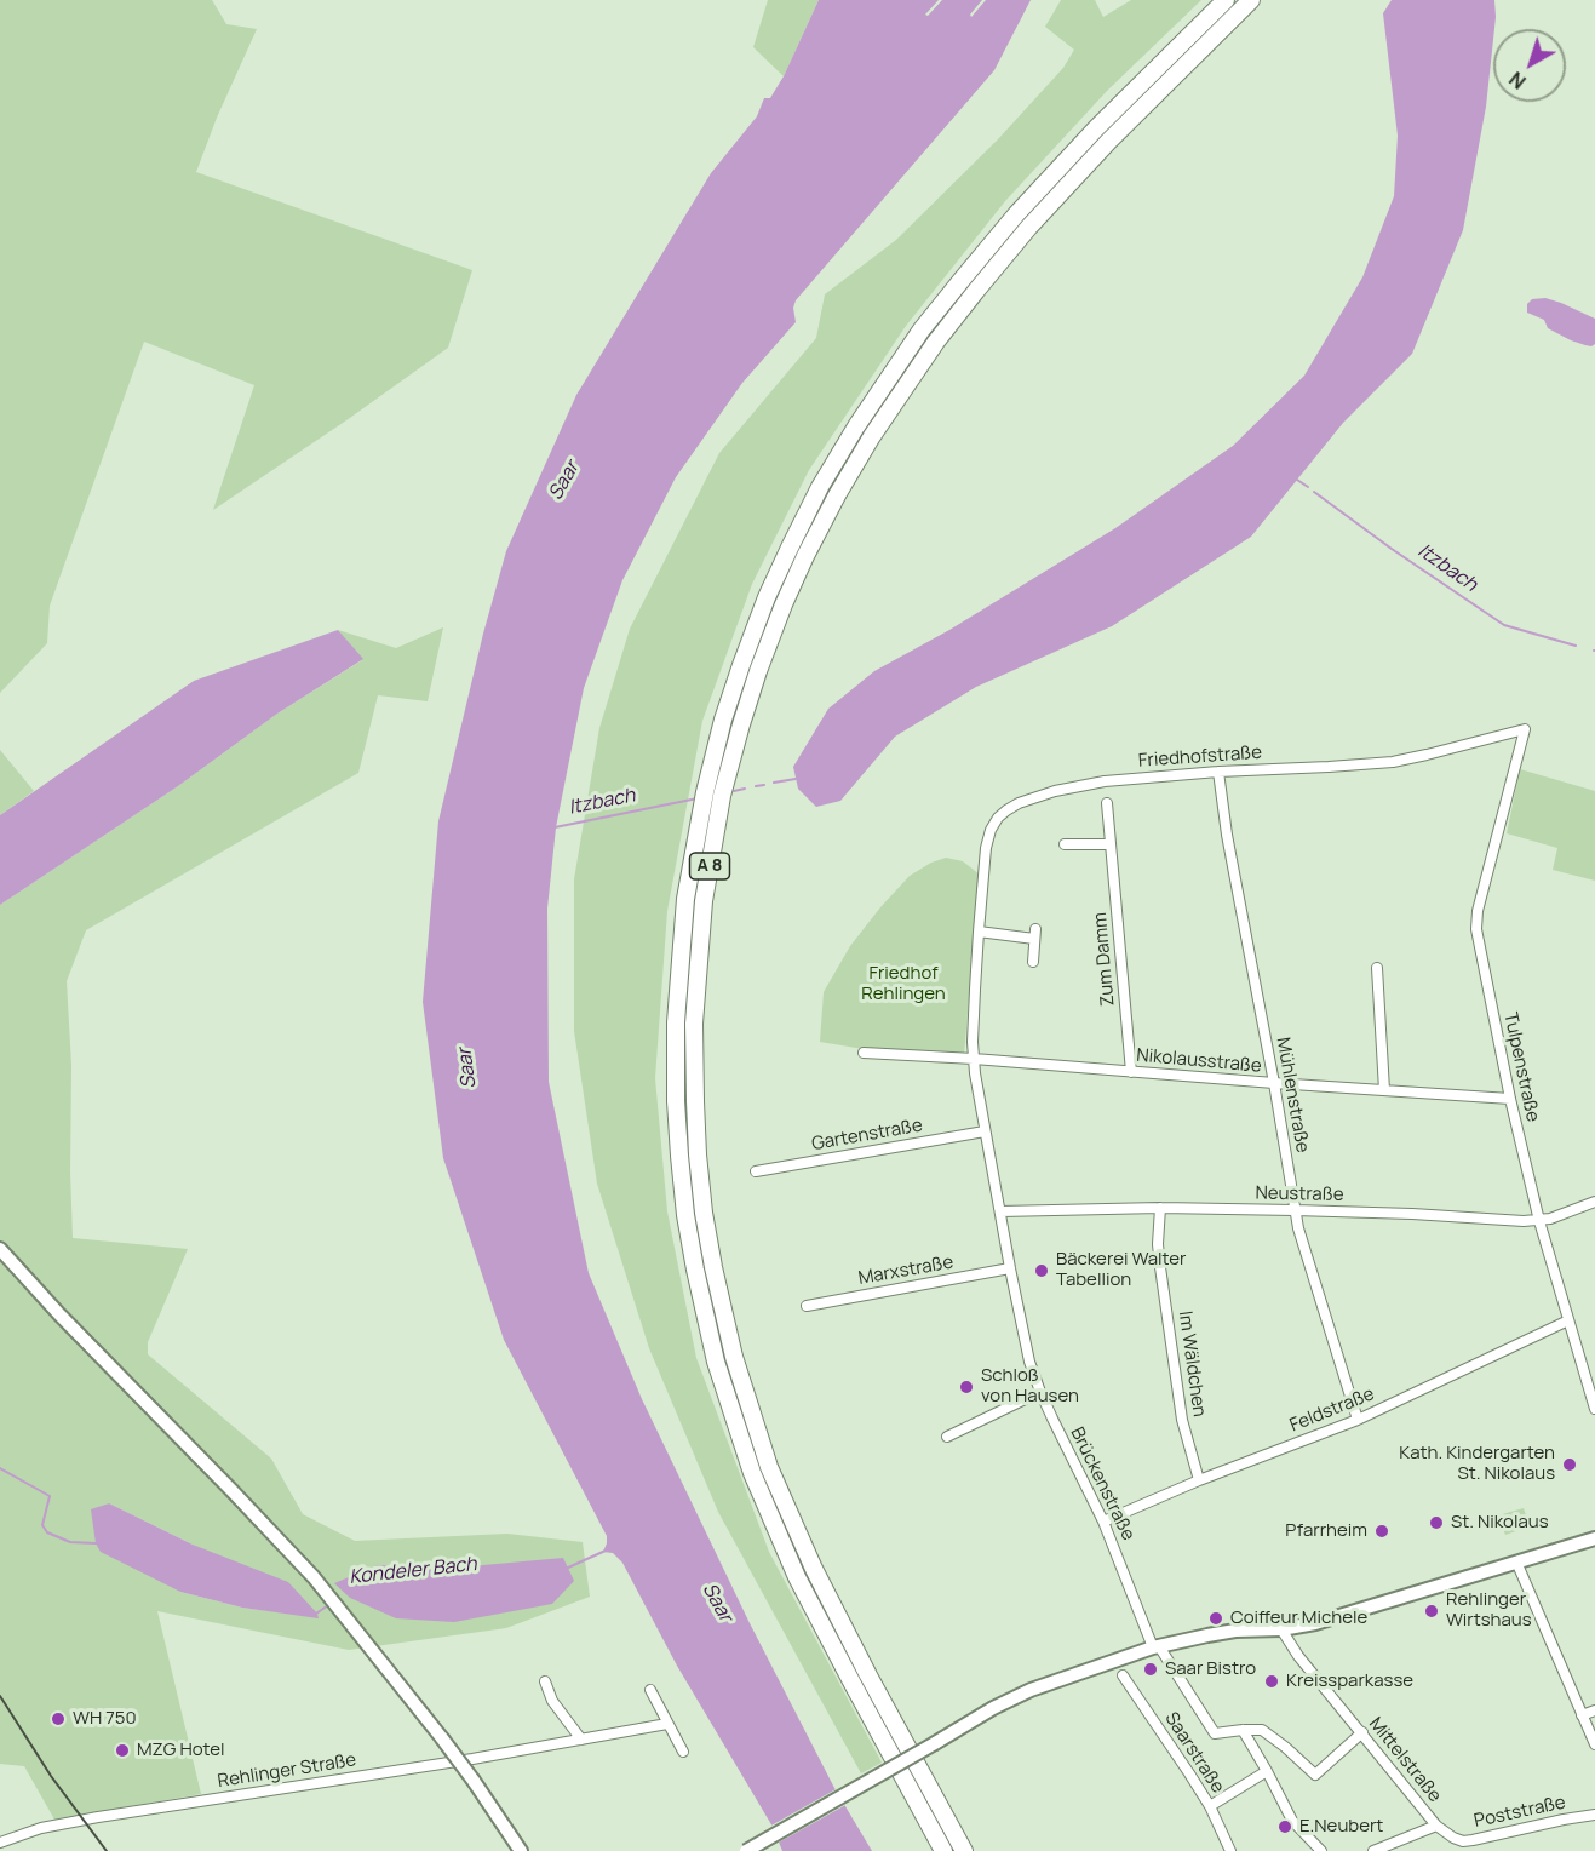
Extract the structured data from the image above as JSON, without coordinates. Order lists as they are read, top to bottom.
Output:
{
  "streets": {
    "highway": ["A 8"],
    "street": [
      "Friedhofstraße",
      "Zum Damm",
      "Nikolausstraße",
      "Tulpenstraße",
      "Mühlenstraße",
      "Gartenstraße",
      "Neustraße",
      "Marxstraße",
      "Im Wäldchen",
      "Feldstraße",
      "Brückenstraße",
      "Saarstraße",
      "Mittelstraße",
      "Rehlinger Straße",
      "Poststraße"
    ]
  },
  "crossings": [
    ["Friedhofstraße", "Nikolausstraße"],
    ["Friedhofstraße", "Tulpenstraße"],
    ["Friedhofstraße", "Mühlenstraße"],
    ["Friedhofstraße", "Gartenstraße"],
    ["Friedhofstraße", "Neustraße"],
    ["Friedhofstraße", "Marxstraße"],
    ["Friedhofstraße", "Brückenstraße"],
    ["Zum Damm", "Nikolausstraße"],
    ["Nikolausstraße", "Tulpenstraße"],
    ["Nikolausstraße", "Mühlenstraße"],
    ["Tulpenstraße", "Neustraße"],
    ["Tulpenstraße", "Feldstraße"],
    ["Mühlenstraße", "Neustraße"],
    ["Mühlenstraße", "Feldstraße"],
    ["Neustraße", "Im Wäldchen"],
    ["Im Wäldchen", "Feldstraße"],
    ["Feldstraße", "Brückenstraße"],
    ["Mittelstraße", "Poststraße"]
  ],
  "water": ["Saar", "Itzbach", "Kondeler Bach"],
  "parks": ["Friedhof Rehlingen"],
  "places": [
    "Bäckerei Walter Tabellion",
    "Schloß von Hausen",
    "Kath. Kindergarten St. Nikolaus",
    "St. Nikolaus",
    "Pfarrheim",
    "Rehlinger Wirtshaus",
    "Coiffeur Michele",
    "Saar Bistro",
    "Kreissparkasse",
    "WH 750",
    "MZG Hotel",
    "E.Neubert"
  ],
  "north": "bottom left"
}
